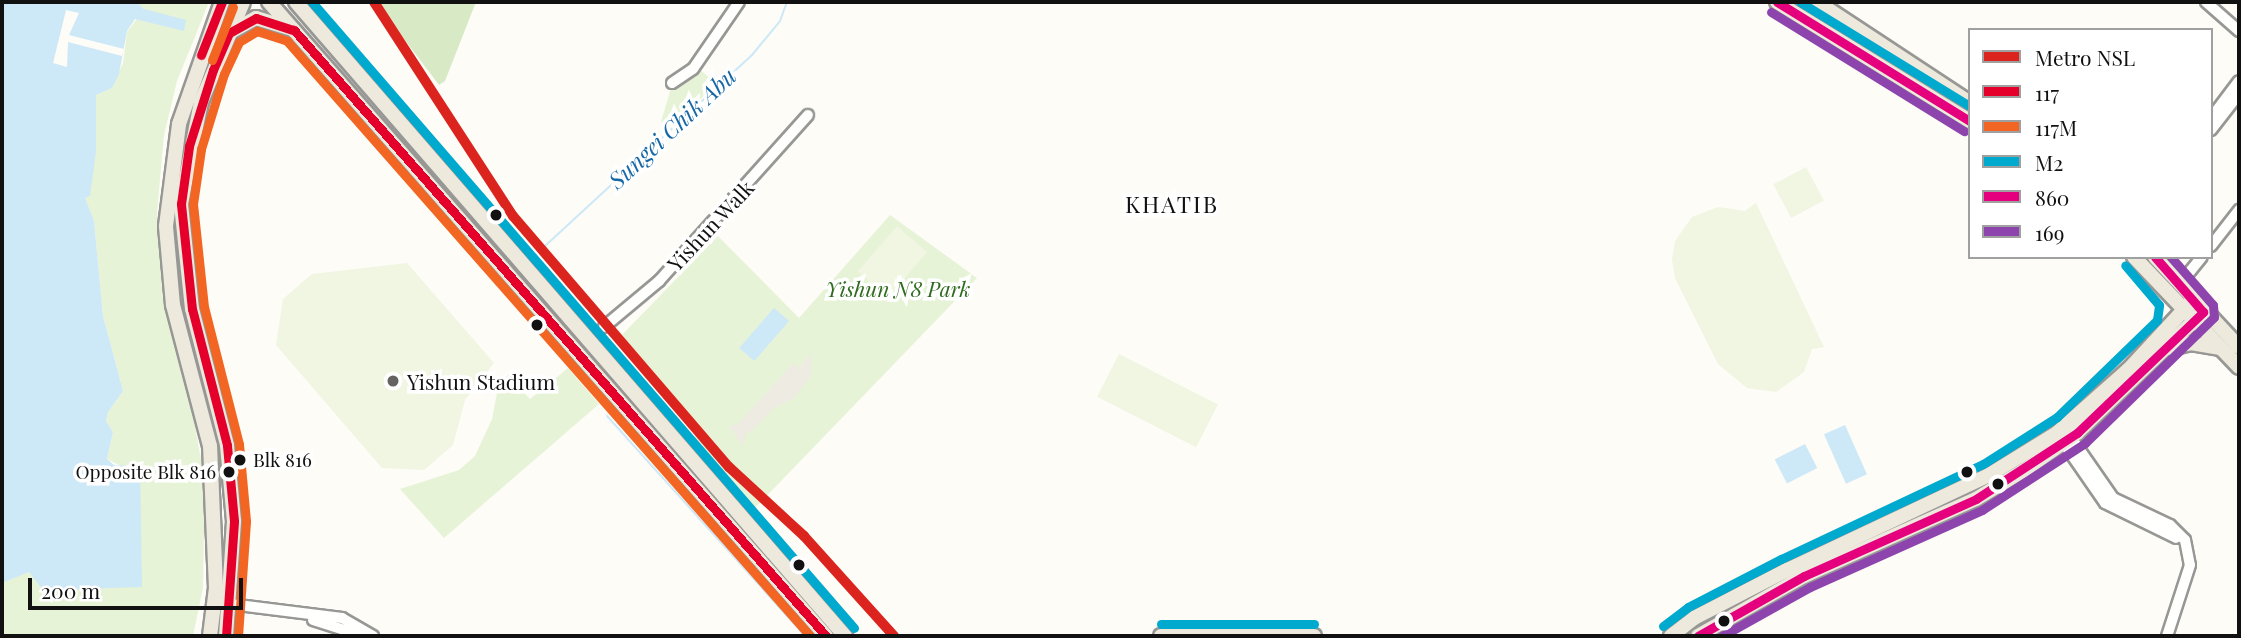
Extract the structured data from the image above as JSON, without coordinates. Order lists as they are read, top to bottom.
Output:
{
  "streets": {
    "street": ["Yishun Walk"]
  },
  "districts": ["KHATIB"],
  "water": ["Sungei Chik Abu"],
  "parks": ["Yishun N8 Park"],
  "places": ["Yishun Stadium", "Blk 816", "Opposite Blk 816"],
  "lines": [
    "metro line NSL",
    "transit line 117",
    "transit line M2",
    "transit line 860",
    "transit line 117M",
    "transit line 169"
  ],
  "legend": [
    "Metro NSL",
    "117",
    "117M",
    "M2",
    "860",
    "169"
  ],
  "scale_bar": "200 m"
}
